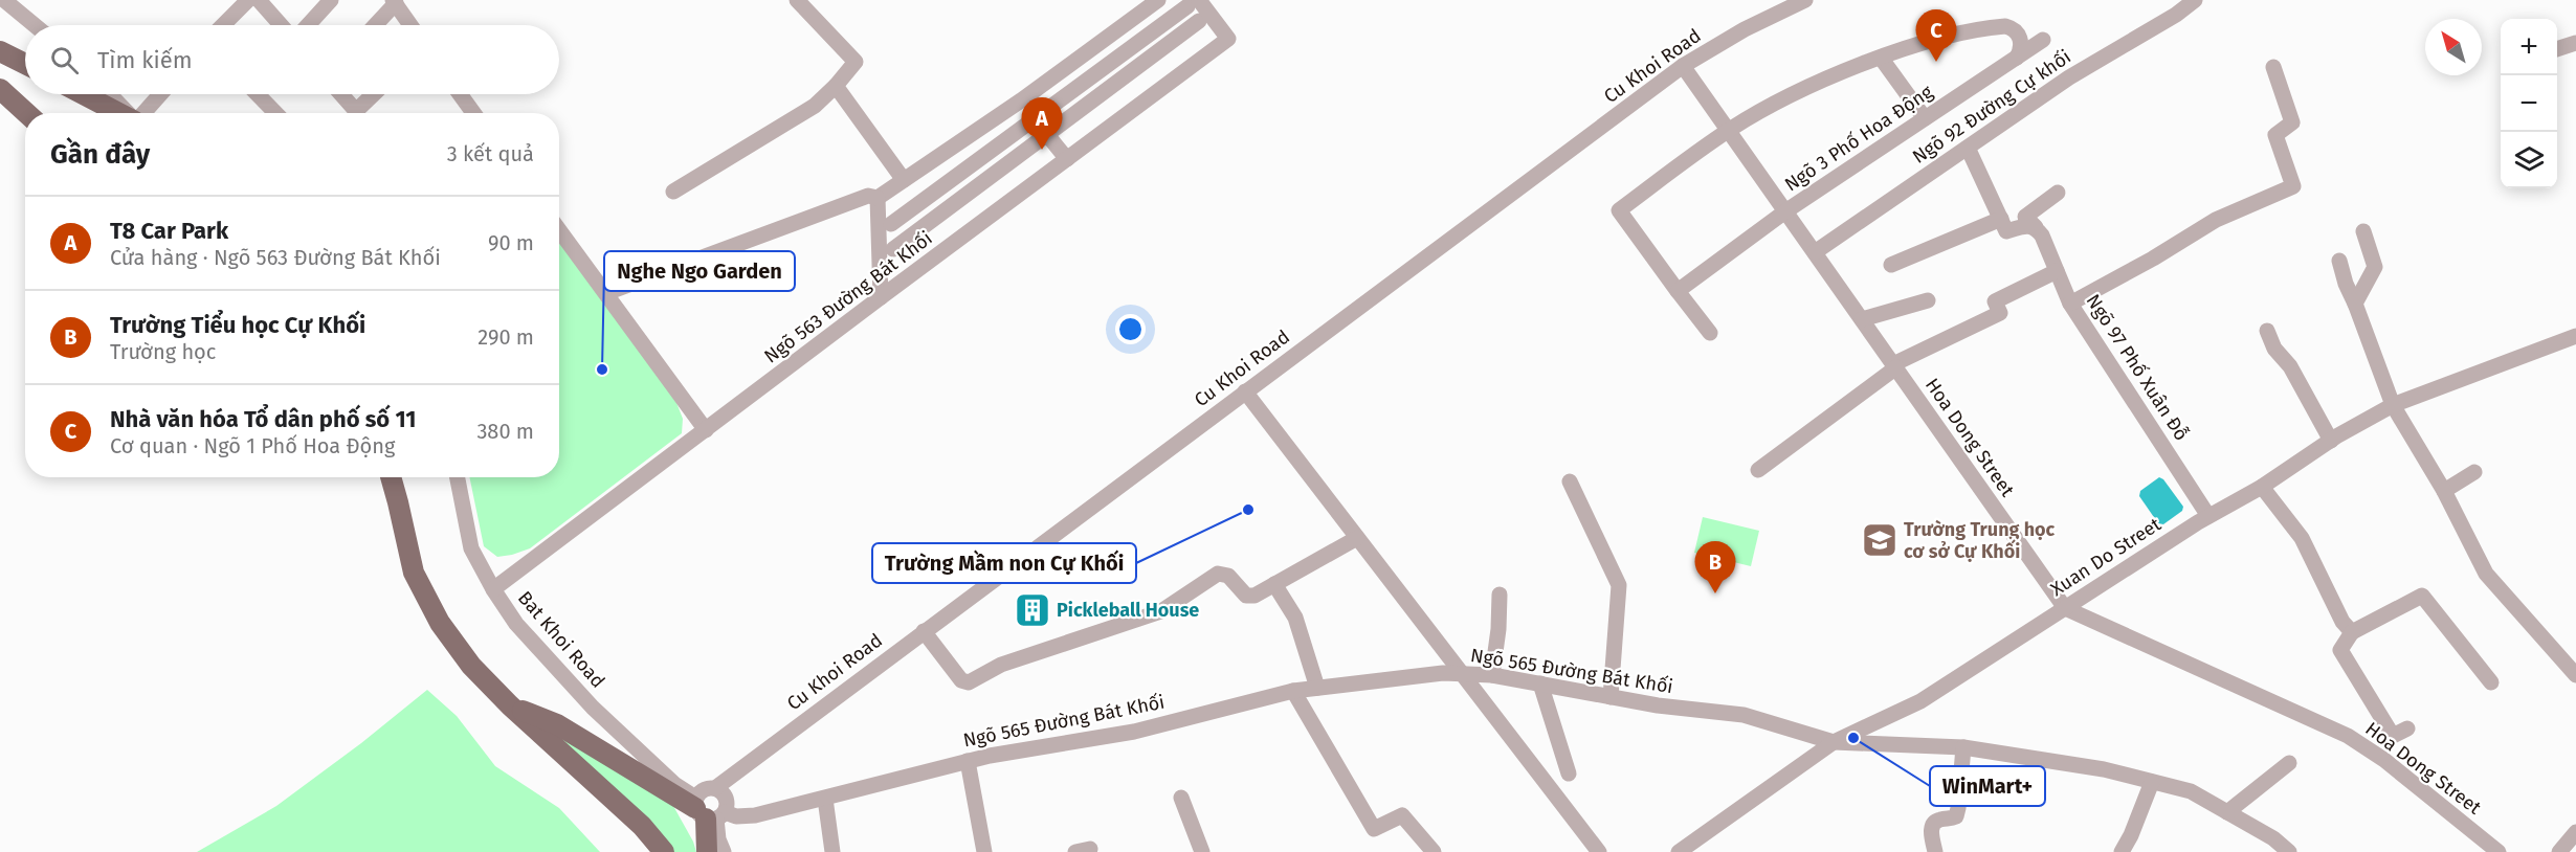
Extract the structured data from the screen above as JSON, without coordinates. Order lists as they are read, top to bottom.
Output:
{
  "streets": {
    "street": [
      "Cu Khoi Road",
      "Ngõ 92 Đường Cự khối",
      "Ngõ 3 Phố Hoa Động",
      "Ngõ 563 Đường Bát Khối",
      "Ngõ 97 Phố Xuân Đỗ",
      "Hoa Dong Street",
      "Xuan Do Street",
      "Bat Khoi Road",
      "Ngõ 565 Đường Bát Khối"
    ]
  },
  "crossings": [
    ["Cu Khoi Road", "Hoa Dong Street"],
    ["Cu Khoi Road", "Bat Khoi Road"],
    ["Cu Khoi Road", "Ngõ 565 Đường Bát Khối"],
    ["Ngõ 92 Đường Cự khối", "Hoa Dong Street"],
    ["Ngõ 3 Phố Hoa Động", "Hoa Dong Street"],
    ["Ngõ 563 Đường Bát Khối", "Bat Khoi Road"],
    ["Ngõ 97 Phố Xuân Đỗ", "Xuan Do Street"],
    ["Hoa Dong Street", "Xuan Do Street"],
    ["Xuan Do Street", "Ngõ 565 Đường Bát Khối"],
    ["Bat Khoi Road", "Ngõ 565 Đường Bát Khối"]
  ],
  "places": {
    "other": ["Nghe Ngo Garden", "Trường Mầm non Cự Khối", "WinMart+"],
    "school or university": ["Trường Trung học cơ sở Cự Khối"],
    "building": ["Pickleball House"]
  },
  "north": "top left",
  "page": {
    "pins": ["C", "A", "B"],
    "map_buttons": ["+", "−"],
    "search": "Tìm kiếm",
    "heading": ["Gần đây", "3 kết quả"],
    "list": [
      {
        "mark": "A",
        "name": "T8 Car Park",
        "note": "Cửa hàng · Ngõ 563 Đường Bát Khối",
        "value": "90 m"
      },
      {
        "mark": "B",
        "name": "Trường Tiểu học Cự Khối",
        "note": "Trường học",
        "value": "290 m"
      },
      {
        "mark": "C",
        "name": "Nhà văn hóa Tổ dân phố số 11",
        "note": "Cơ quan · Ngõ 1 Phố Hoa Động",
        "value": "380 m"
      }
    ]
  }
}
